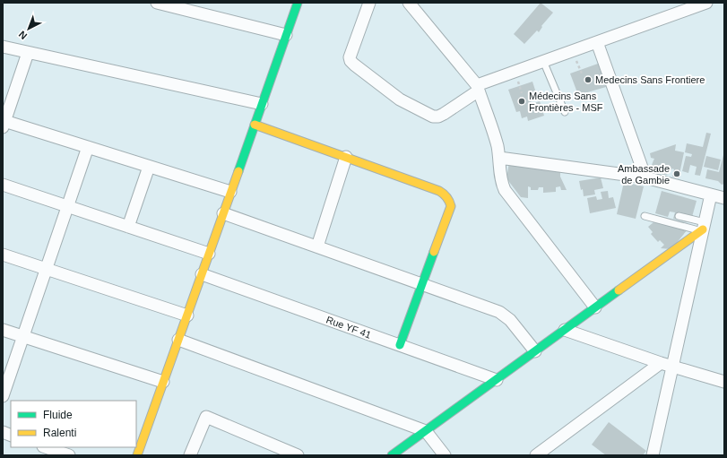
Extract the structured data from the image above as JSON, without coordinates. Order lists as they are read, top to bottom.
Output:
{
  "streets": {
    "street": ["Rue YF 41"]
  },
  "places": ["Medecins Sans Frontiere", "Médecins Sans Frontières - MSF", "Ambassade de Gambie"],
  "legend": ["Fluide", "Ralenti"],
  "north": "bottom left"
}
